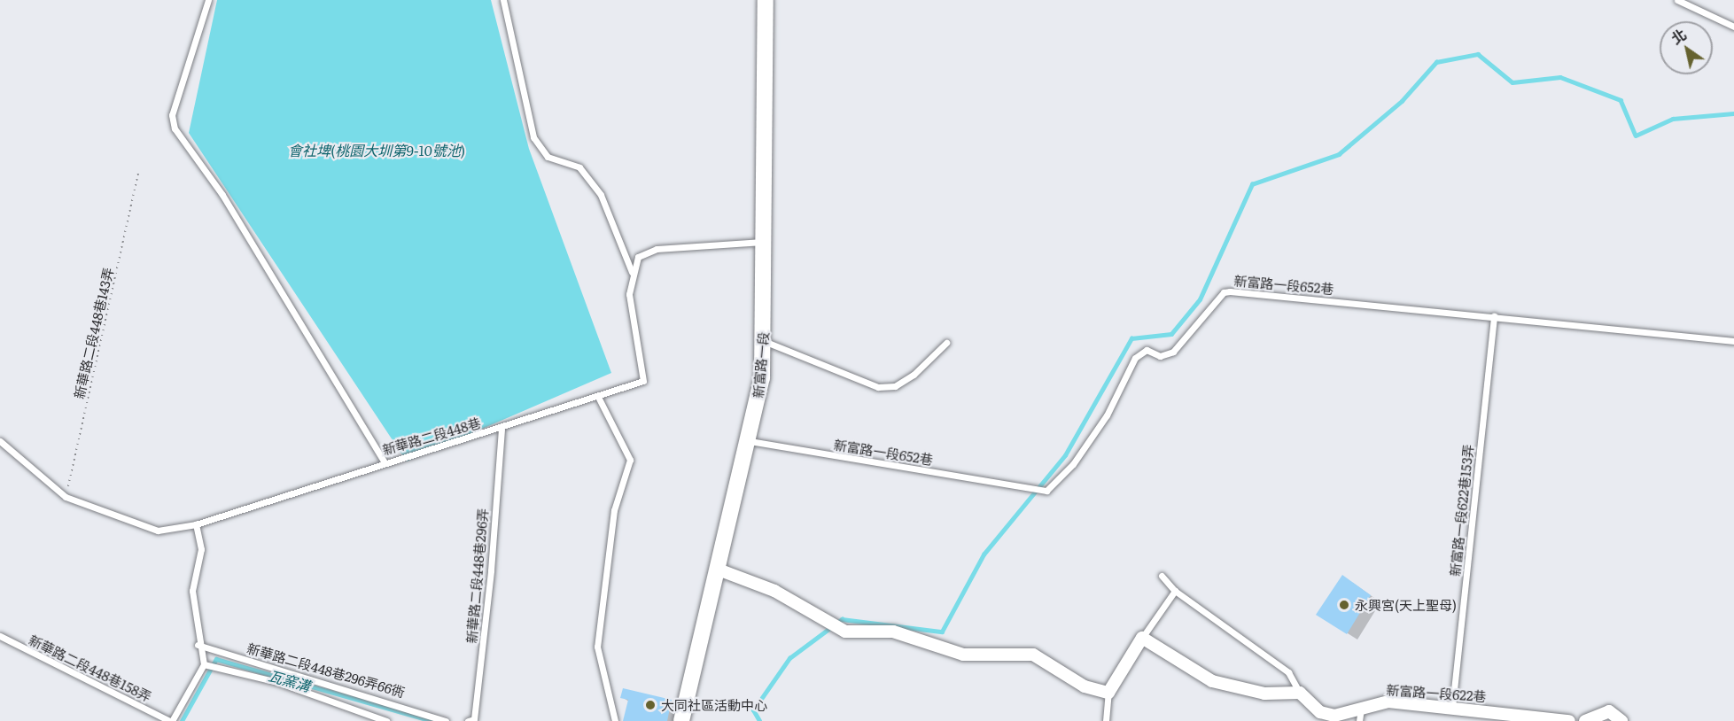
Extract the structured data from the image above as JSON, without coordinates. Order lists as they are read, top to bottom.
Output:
{
  "streets": {
    "street": ["新富路一段", "新富路一段622巷"],
    "lane": [
      "新富路一段652巷",
      "新華路二段448巷",
      "新富路一段622巷153弄",
      "新華路二段448巷296弄",
      "新華路二段448巷158弄",
      "新華路二段448巷296弄66衖"
    ],
    "path": ["新華路二段448巷143弄"]
  },
  "crossings": [
    ["新富路一段652巷", "新富路一段"],
    ["新富路一段652巷", "新富路一段622巷153弄"],
    ["新華路二段448巷143弄", "新華路二段448巷"],
    ["新華路二段448巷", "新華路二段448巷296弄"],
    ["新富路一段622巷153弄", "新富路一段622巷"]
  ],
  "water": ["會社埤(桃園大圳第9-10號池)", "瓦窯溝"],
  "places": ["永興宮(天上聖母)", "大同社區活動中心"],
  "north": "top left"
}
